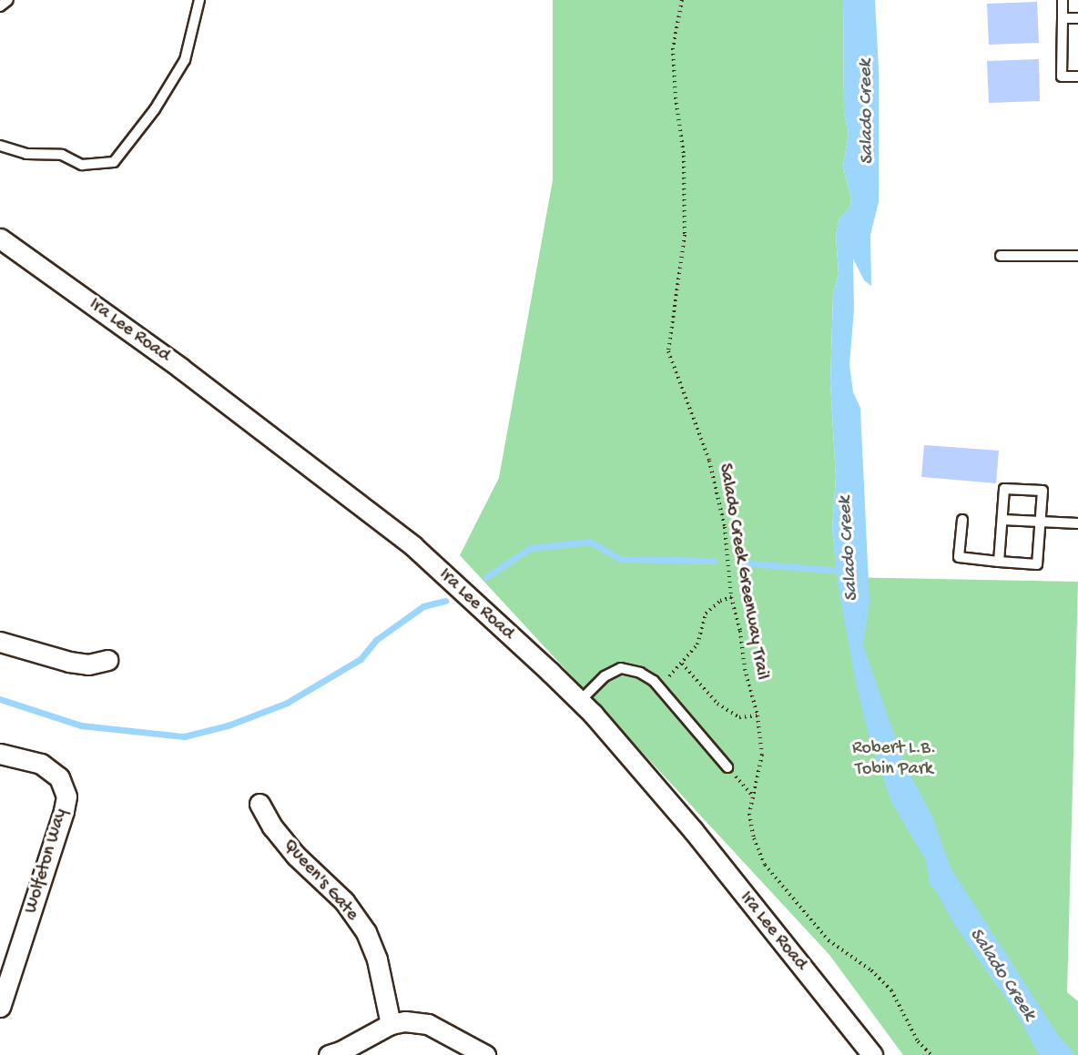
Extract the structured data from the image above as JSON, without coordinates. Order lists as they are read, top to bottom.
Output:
{
  "streets": {
    "street": ["Ira Lee Road", "Wolfeton Way", "Queen's Gate"],
    "path": ["Salado Creek Greenway Trail"]
  },
  "water": ["Salado Creek"],
  "parks": ["Robert L.B. Tobin Park"]
}
